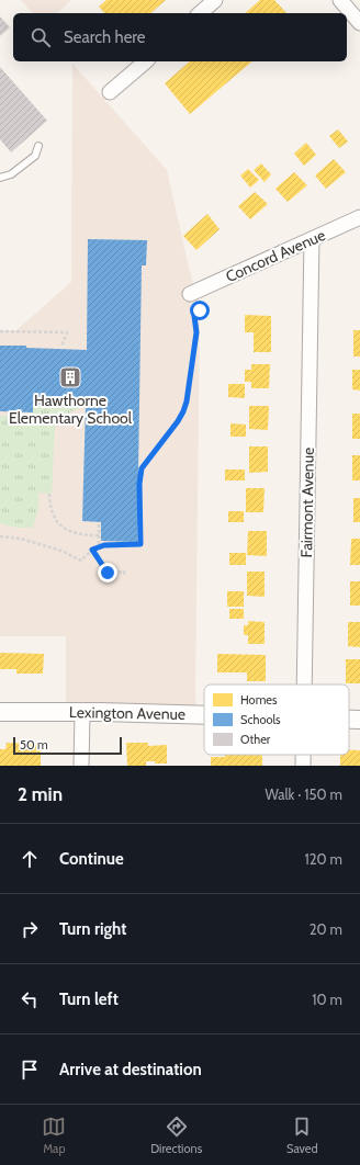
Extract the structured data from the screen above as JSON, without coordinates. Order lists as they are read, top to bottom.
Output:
{
  "streets": {
    "street": ["Concord Avenue", "Fairmont Avenue", "Lexington Avenue"]
  },
  "crossings": [
    ["Concord Avenue", "Fairmont Avenue"]
  ],
  "places": {
    "building": ["Hawthorne Elementary School"]
  },
  "legend": ["Homes", "Schools", "Other"],
  "scale_bar": "50 m",
  "page": {
    "search": "Search here",
    "scale": "50 m",
    "heading": ["2 min", "Walk · 150 m"],
    "list": [
      ["Continue", "120 m"],
      ["Turn right", "20 m"],
      ["Turn left", "10 m"],
      "Arrive at destination"
    ],
    "nav": ["Map", "Directions", "Saved"]
  }
}
